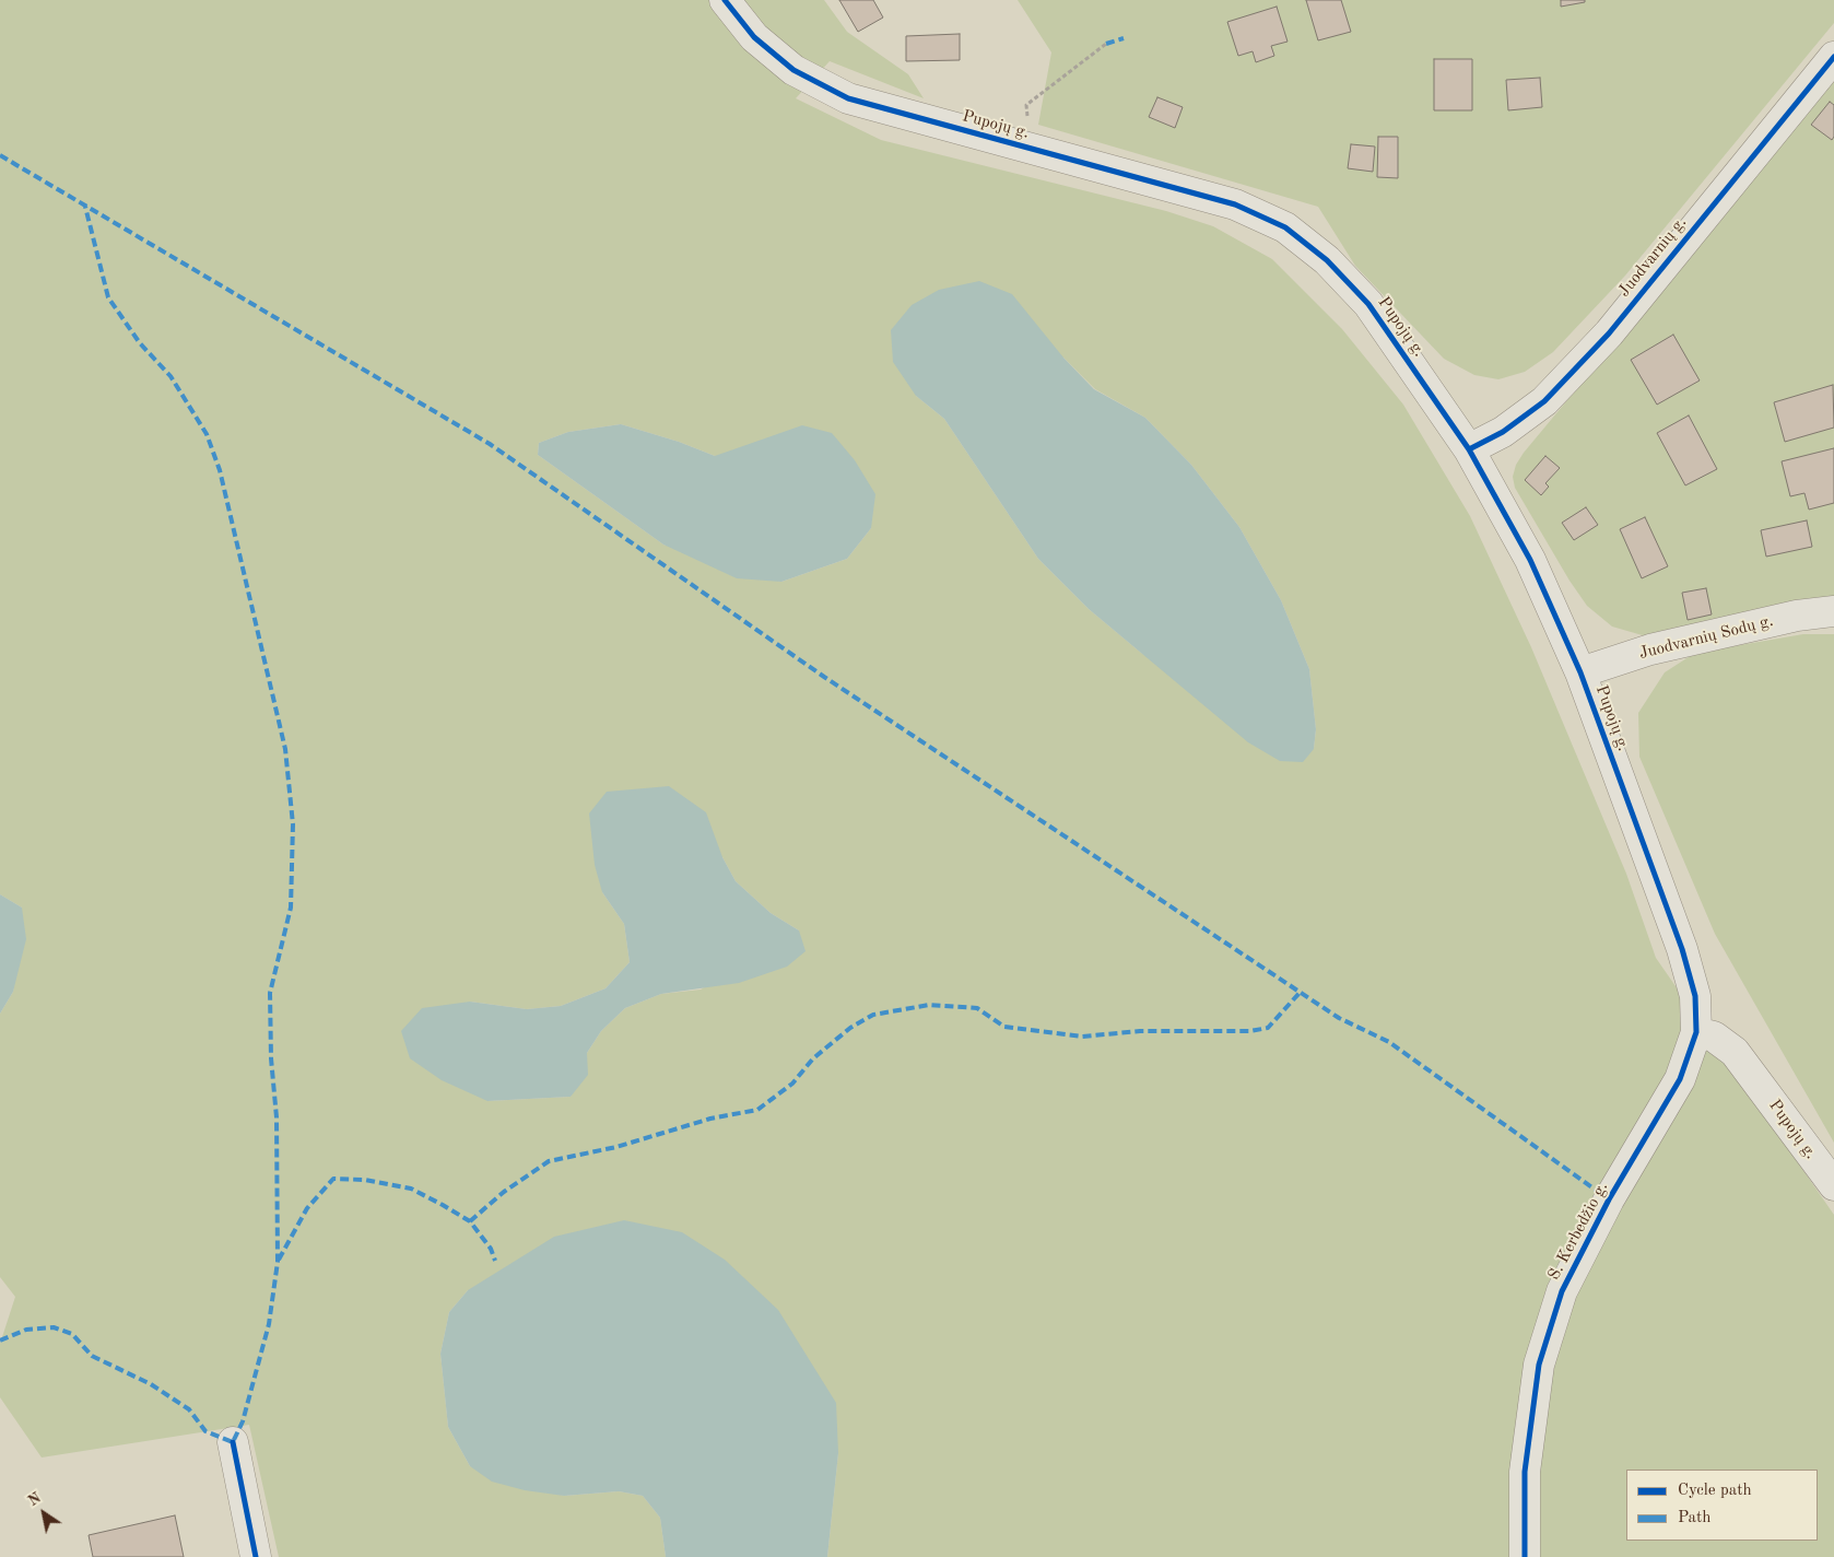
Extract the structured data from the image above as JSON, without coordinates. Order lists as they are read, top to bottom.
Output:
{
  "streets": {
    "street": [
      "Pupojų g.",
      "Juodvarnių g.",
      "Juodvarnių Sodų g.",
      "S. Kerbedžio g."
    ]
  },
  "crossings": [
    ["Pupojų g.", "Juodvarnių g."],
    ["Pupojų g.", "Juodvarnių Sodų g."],
    ["Pupojų g.", "S. Kerbedžio g."]
  ],
  "legend": ["Cycle path", "Path"],
  "north": "top left"
}
